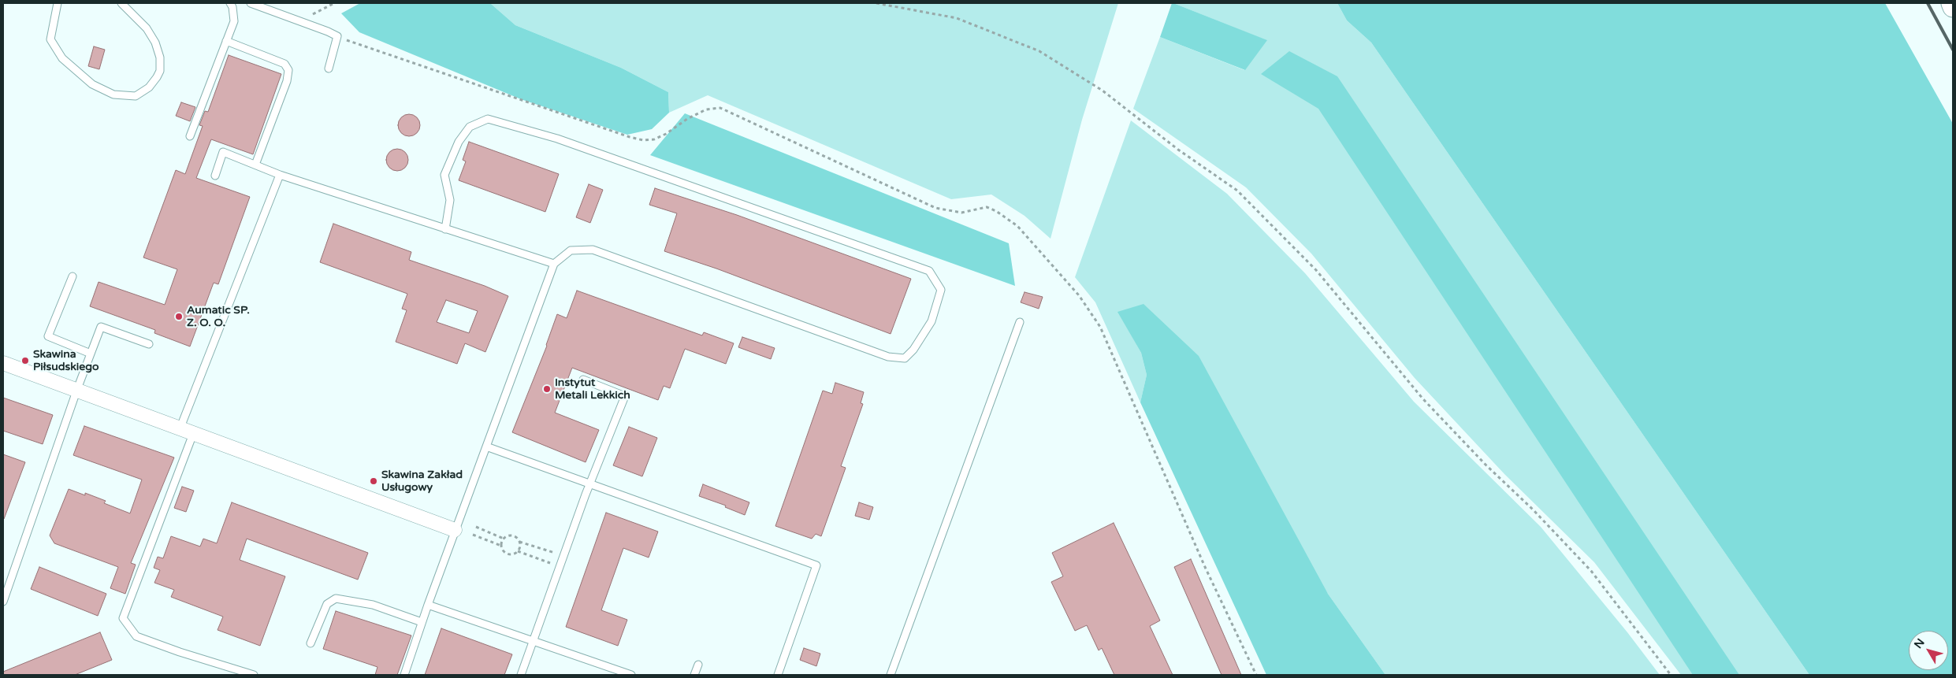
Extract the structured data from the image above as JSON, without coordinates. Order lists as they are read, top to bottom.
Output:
{
  "places": [
    "Aumatic SP. Z. O. O.",
    "Skawina Piłsudskiego",
    "Instytut Metali Lekkich",
    "Skawina Zakład Usługowy"
  ],
  "north": "top left"
}
